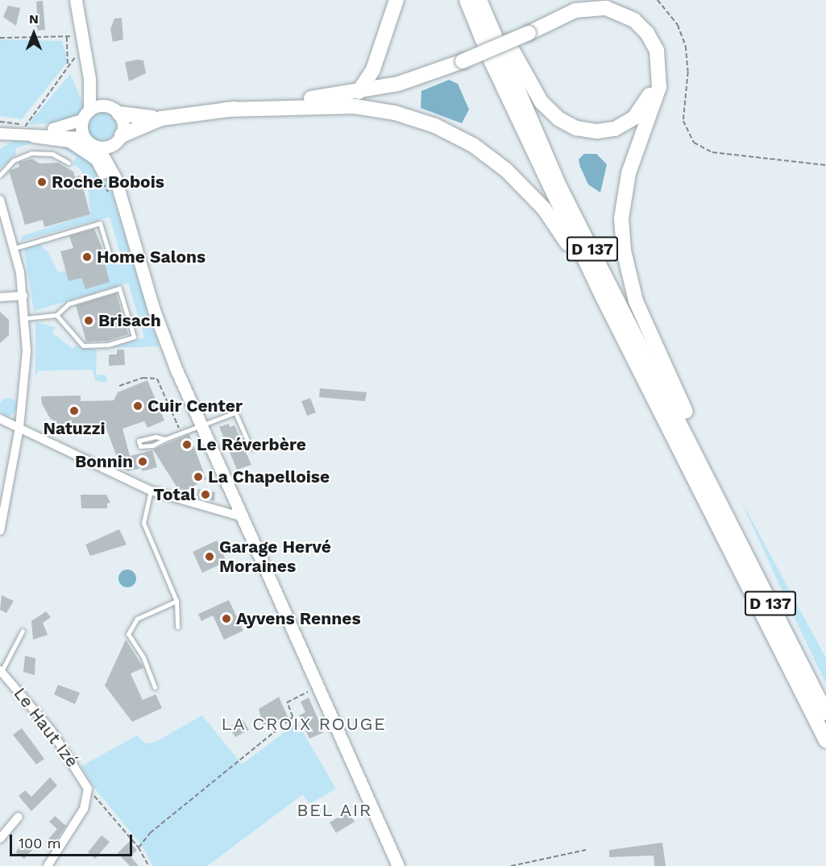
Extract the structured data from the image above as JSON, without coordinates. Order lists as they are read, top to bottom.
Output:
{
  "streets": {
    "highway": ["D 137"],
    "street": ["Le Haut Izé"]
  },
  "districts": ["LA CROIX ROUGE", "BEL AIR"],
  "places": [
    "Roche Bobois",
    "Home Salons",
    "Brisach",
    "Cuir Center",
    "Natuzzi",
    "Le Réverbère",
    "Bonnin",
    "La Chapelloise",
    "Total",
    "Garage Hervé Moraines",
    "Ayvens Rennes"
  ],
  "scale_bar": "100 m",
  "north": "top"
}
